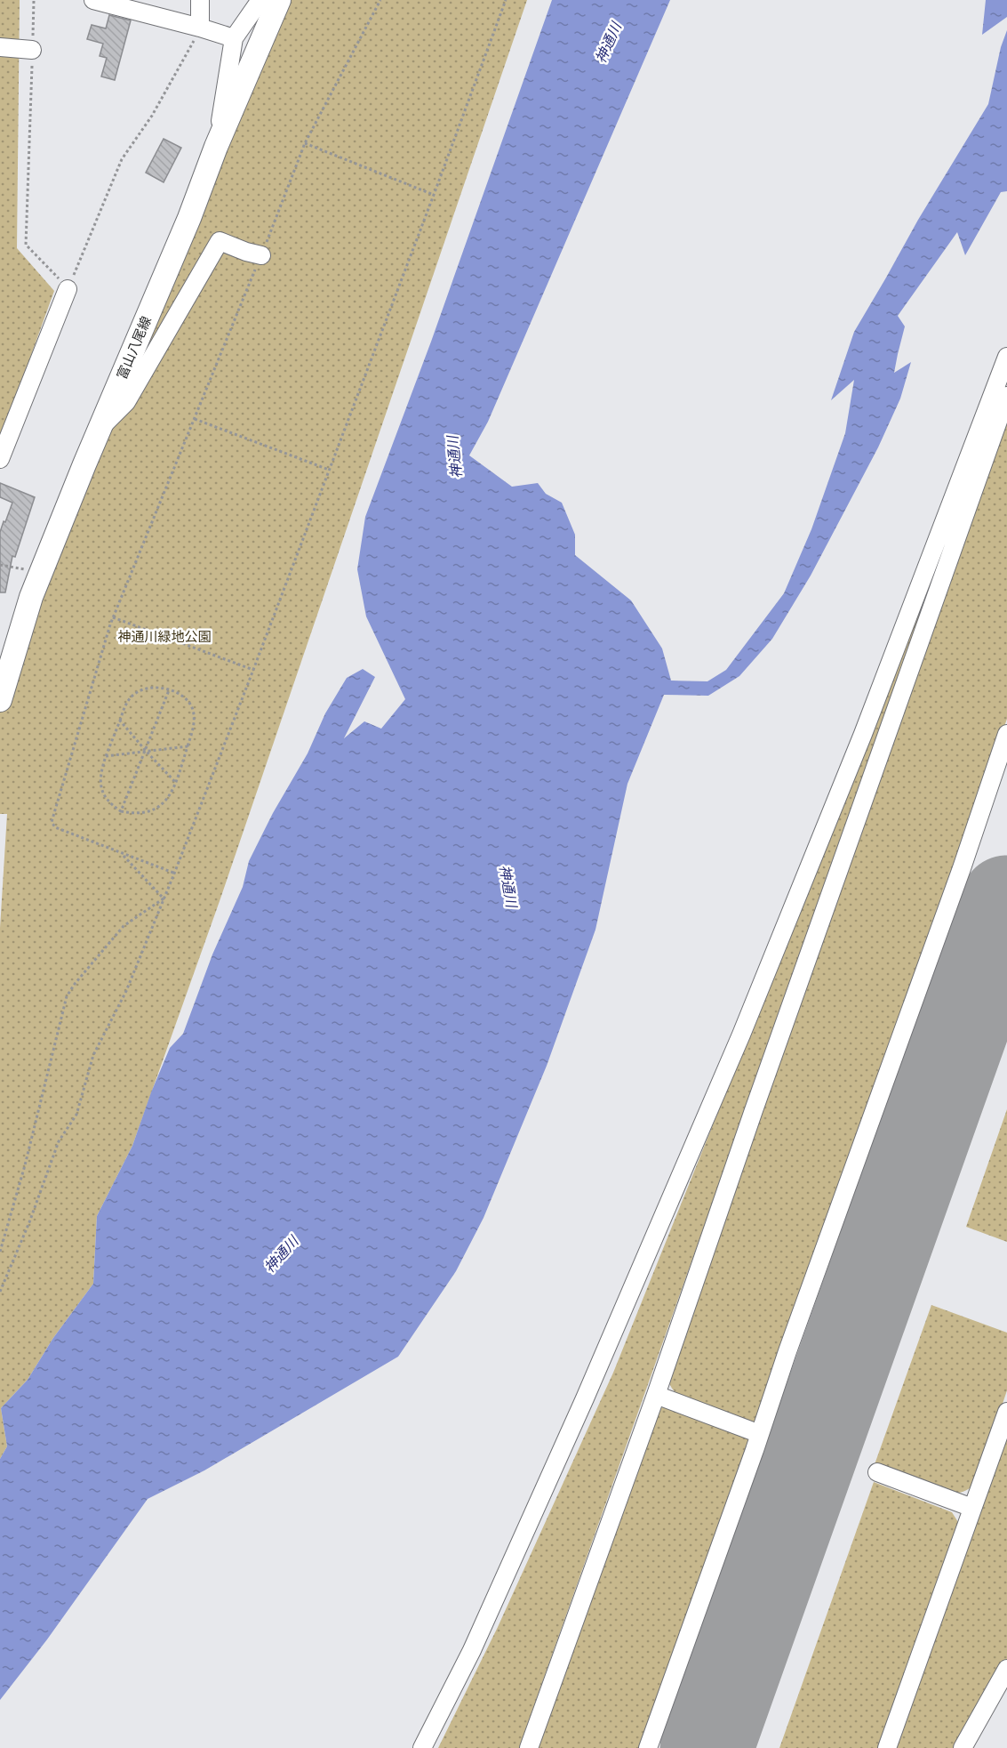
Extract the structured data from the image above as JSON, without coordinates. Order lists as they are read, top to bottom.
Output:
{
  "streets": {
    "main road": ["富山八尾線"]
  },
  "water": ["神通川"],
  "parks": ["神通川緑地公園"]
}
